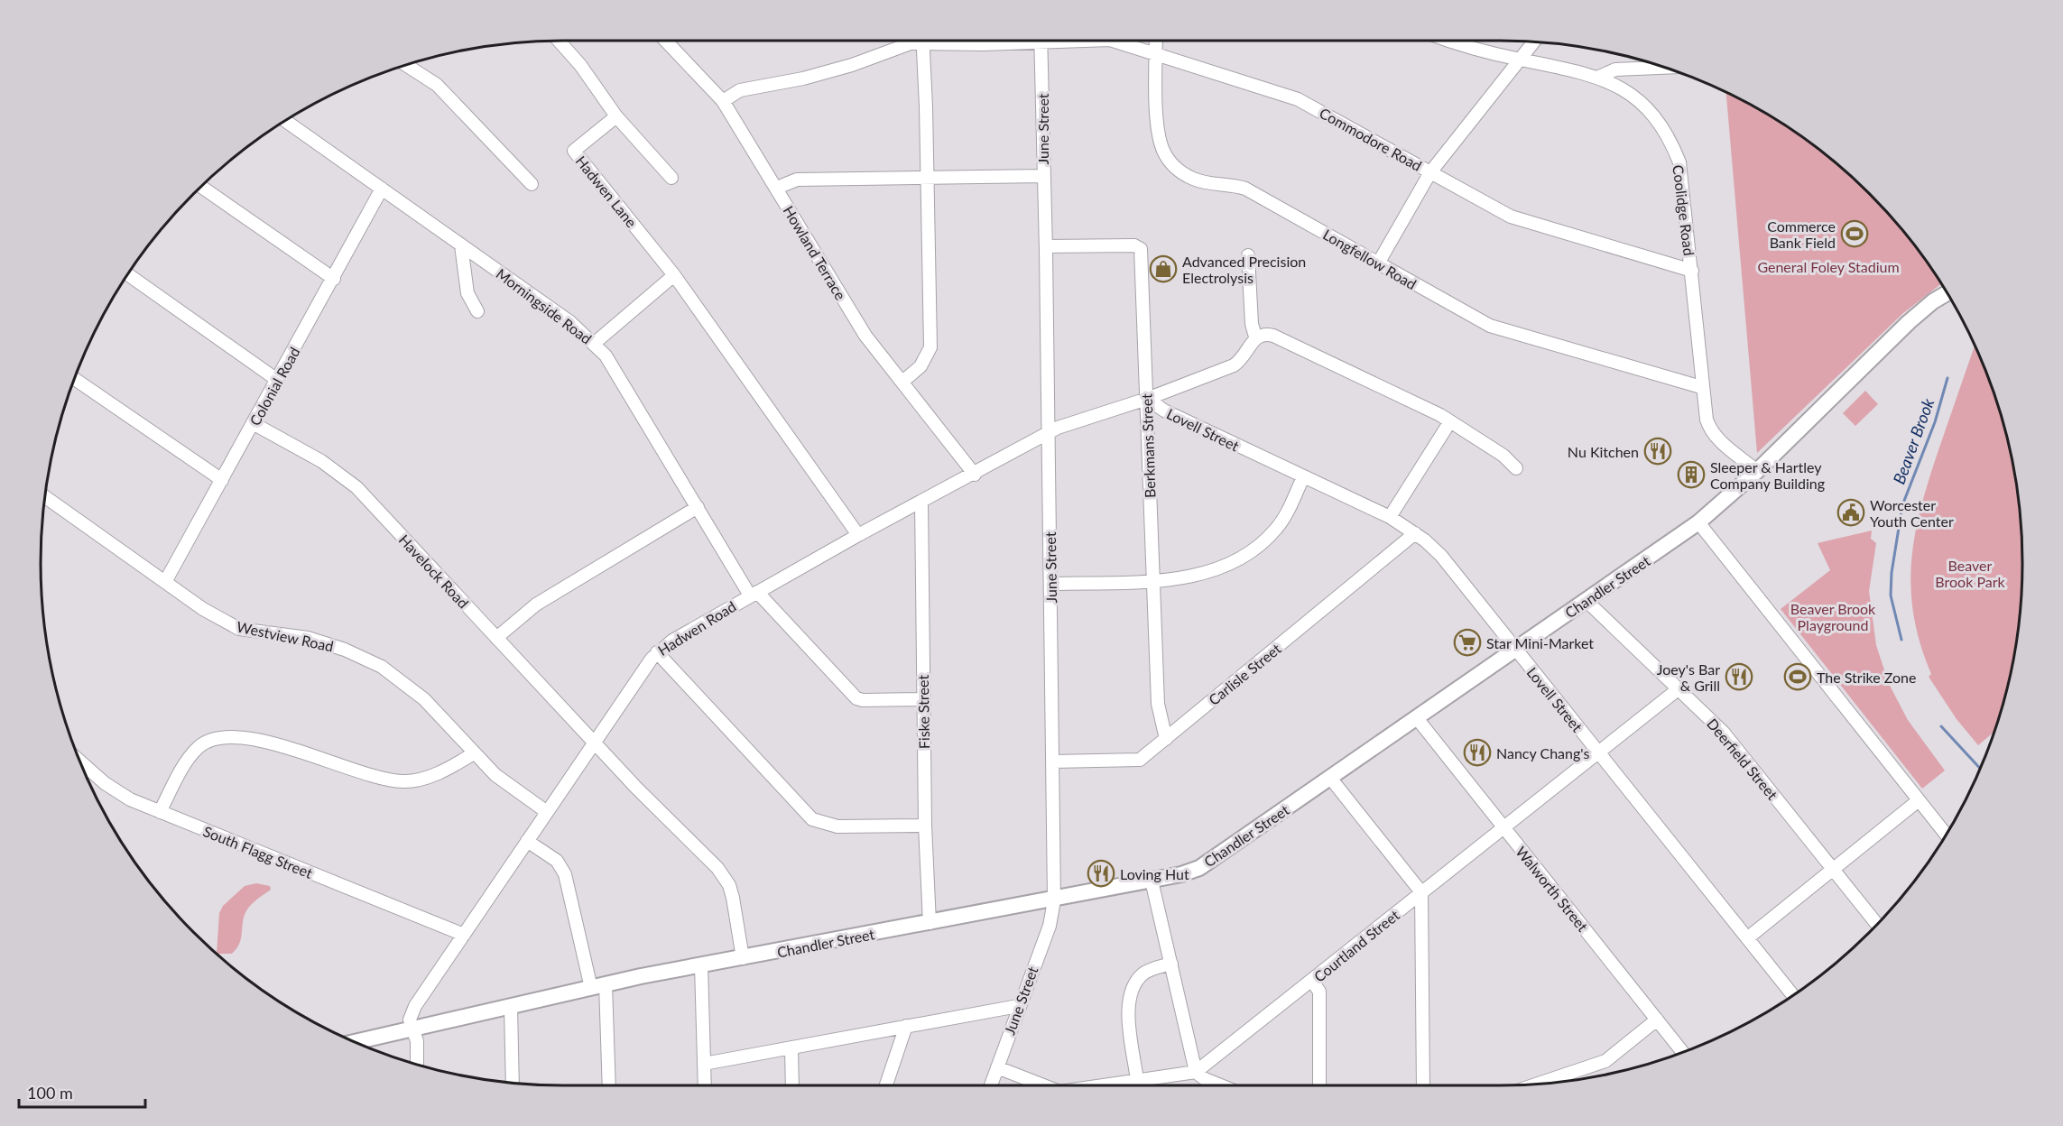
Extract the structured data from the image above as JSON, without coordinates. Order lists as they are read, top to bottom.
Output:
{
  "streets": {
    "main road": ["Chandler Street"],
    "street": [
      "June Street",
      "Commodore Road",
      "Hadwen Lane",
      "Coolidge Road",
      "Howland Terrace",
      "Longfellow Road",
      "Morningside Road",
      "Colonial Road",
      "Lovell Street",
      "Berkmans Street",
      "Havelock Road",
      "Hadwen Road",
      "Westview Road",
      "Carlisle Street",
      "Fiske Street",
      "Deerfield Street",
      "South Flagg Street",
      "Walworth Street",
      "Courtland Street"
    ]
  },
  "crossings": [
    ["June Street", "Berkmans Street"],
    ["June Street", "Chandler Street"],
    ["June Street", "Hadwen Road"],
    ["June Street", "Carlisle Street"],
    ["Commodore Road", "Coolidge Road"],
    ["Commodore Road", "Howland Terrace"],
    ["Commodore Road", "Longfellow Road"],
    ["Coolidge Road", "Longfellow Road"],
    ["Coolidge Road", "Chandler Street"],
    ["Howland Terrace", "Hadwen Road"],
    ["Morningside Road", "Colonial Road"],
    ["Morningside Road", "Hadwen Road"],
    ["Morningside Road", "Fiske Street"],
    ["Colonial Road", "Havelock Road"],
    ["Colonial Road", "Westview Road"],
    ["Lovell Street", "Berkmans Street"],
    ["Lovell Street", "Chandler Street"],
    ["Lovell Street", "Hadwen Road"],
    ["Lovell Street", "Carlisle Street"],
    ["Lovell Street", "Courtland Street"],
    ["Berkmans Street", "Hadwen Road"],
    ["Berkmans Street", "Carlisle Street"],
    ["Havelock Road", "Chandler Street"],
    ["Havelock Road", "Hadwen Road"],
    ["Chandler Street", "Hadwen Road"],
    ["Chandler Street", "Fiske Street"],
    ["Chandler Street", "Deerfield Street"],
    ["Chandler Street", "Walworth Street"],
    ["Hadwen Road", "Westview Road"],
    ["Hadwen Road", "Fiske Street"],
    ["Hadwen Road", "South Flagg Street"],
    ["Deerfield Street", "Courtland Street"],
    ["Walworth Street", "Courtland Street"]
  ],
  "water": ["Beaver Brook"],
  "parks": ["General Foley Stadium", "Beaver Brook Park", "Beaver Brook Playground"],
  "places": {
    "sports": ["Commerce Bank Field", "The Strike Zone"],
    "shop": ["Advanced Precision Electrolysis"],
    "restaurant": [
      "Nu Kitchen",
      "Joey's Bar & Grill",
      "Nancy Chang's",
      "Loving Hut"
    ],
    "building": ["Sleeper & Hartley Company Building"],
    "public building": ["Worcester Youth Center"],
    "supermarket": ["Star Mini-Market"]
  },
  "scale_bar": "100 m"
}
